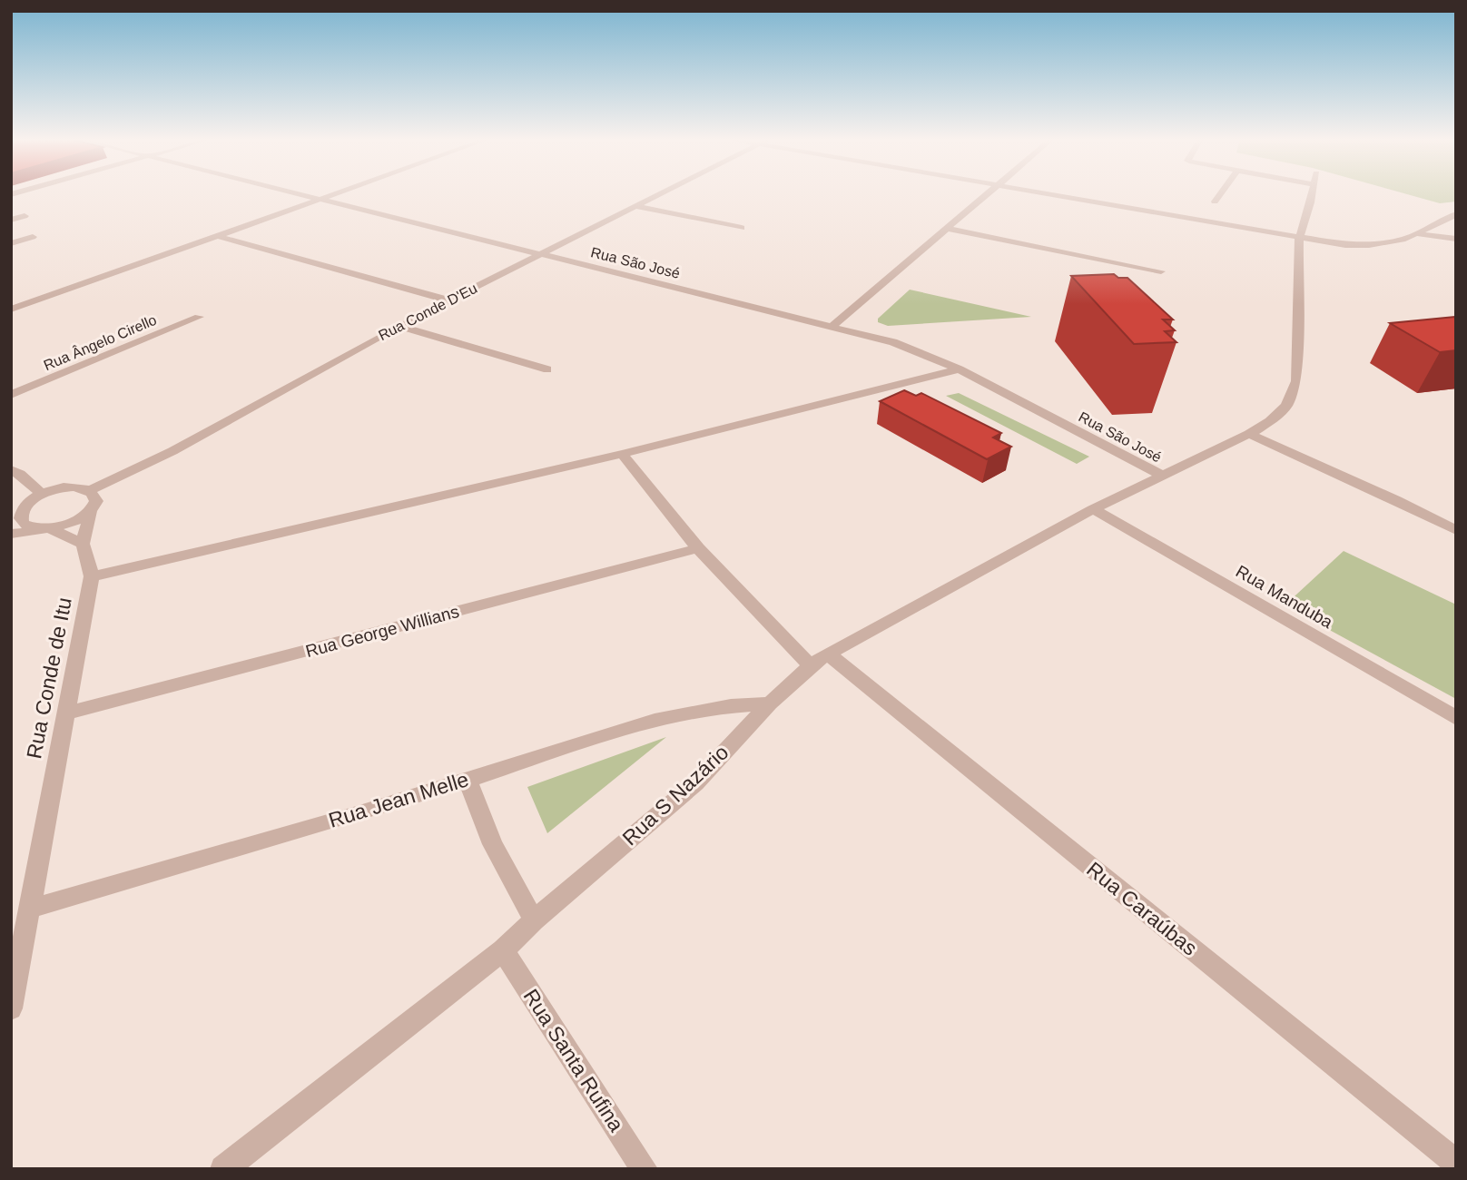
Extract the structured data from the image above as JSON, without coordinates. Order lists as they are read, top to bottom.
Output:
{
  "streets": {
    "street": [
      "Rua São José",
      "Rua Conde D'Eu",
      "Rua Ângelo Cirello",
      "Rua Manduba",
      "Rua George Willians",
      "Rua Conde de Itu",
      "Rua S Nazário",
      "Rua Jean Melle",
      "Rua Caraúbas",
      "Rua Santa Rufina"
    ]
  },
  "crossings": [
    ["Rua São José", "Rua Conde D'Eu"],
    ["Rua São José", "Rua S Nazário"],
    ["Rua Conde D'Eu", "Rua Conde de Itu"],
    ["Rua Manduba", "Rua S Nazário"],
    ["Rua George Willians", "Rua Conde de Itu"],
    ["Rua George Willians", "Rua Caraúbas"],
    ["Rua Conde de Itu", "Rua Jean Melle"],
    ["Rua S Nazário", "Rua Jean Melle"],
    ["Rua S Nazário", "Rua Caraúbas"],
    ["Rua S Nazário", "Rua Santa Rufina"]
  ]
}
